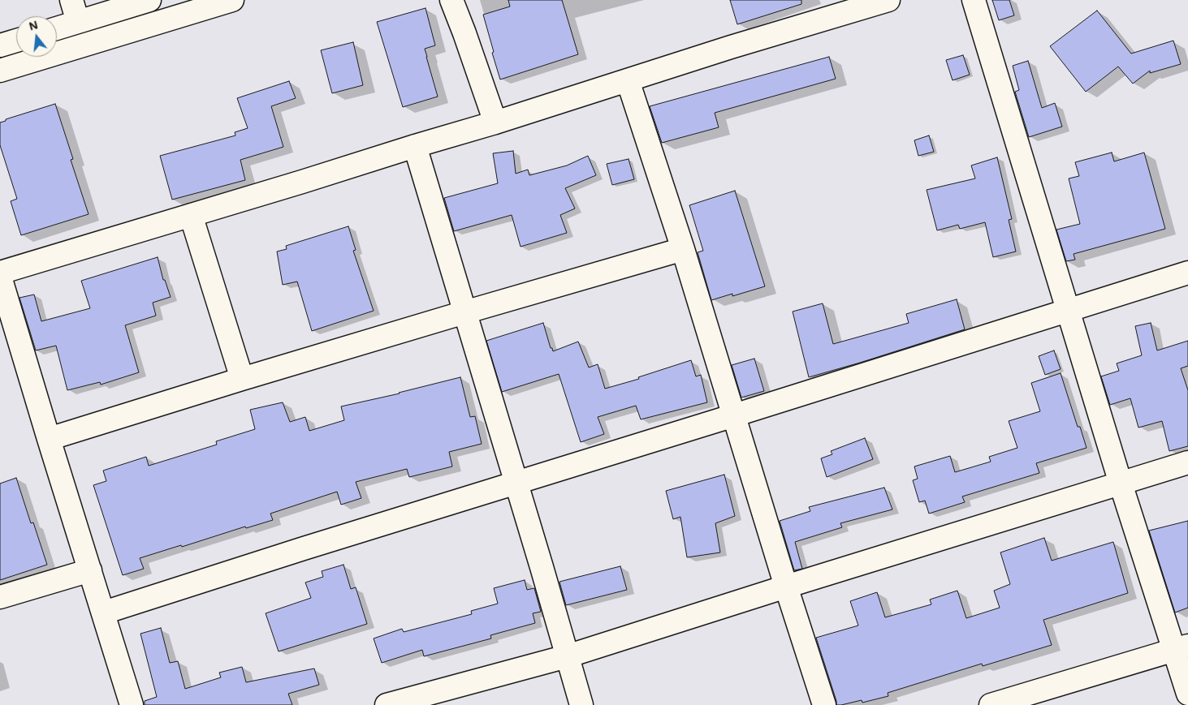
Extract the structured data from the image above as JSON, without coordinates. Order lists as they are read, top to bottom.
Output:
{
  "north": "top"
}
